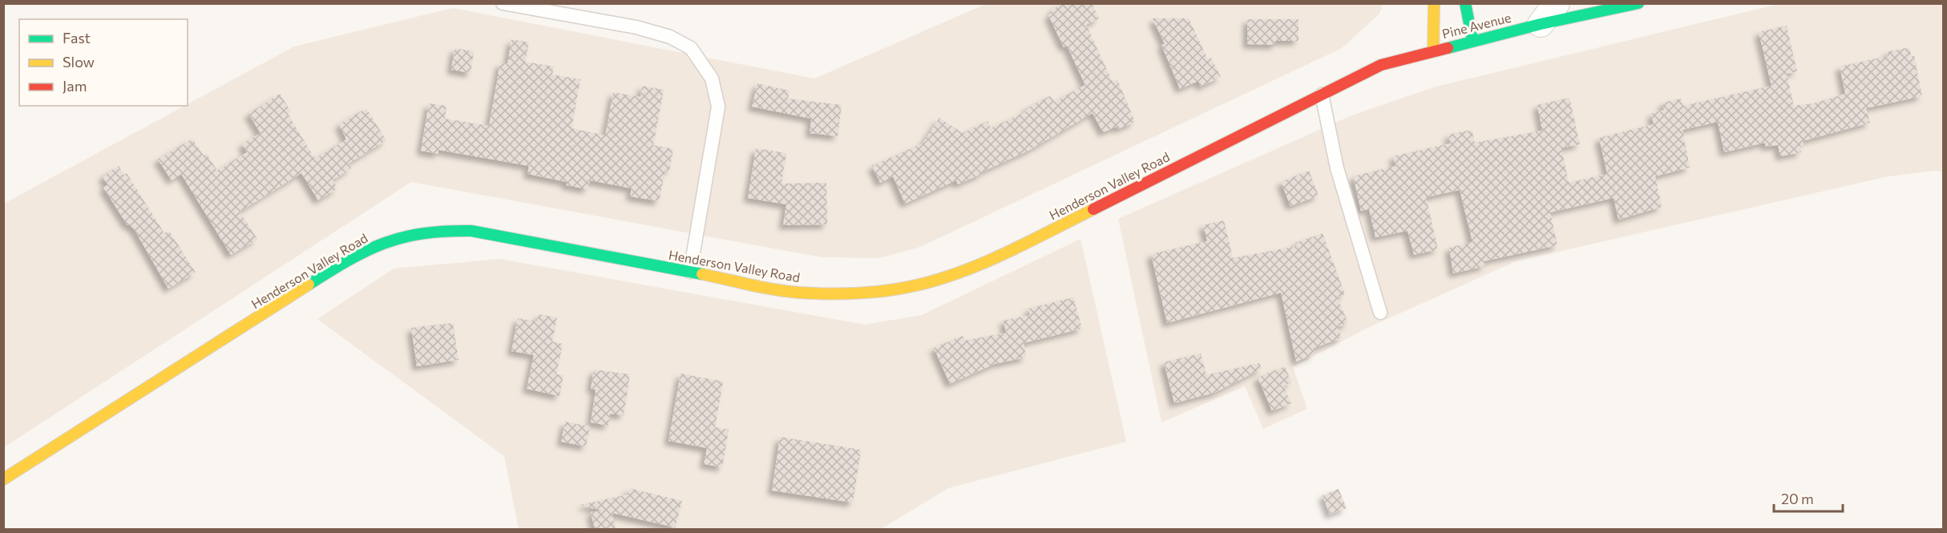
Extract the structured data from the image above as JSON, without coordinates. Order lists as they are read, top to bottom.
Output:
{
  "streets": {
    "street": ["Pine Avenue", "Henderson Valley Road"]
  },
  "crossings": [
    ["Pine Avenue", "Henderson Valley Road"]
  ],
  "legend": ["Fast", "Slow", "Jam"],
  "scale_bar": "20 m"
}
